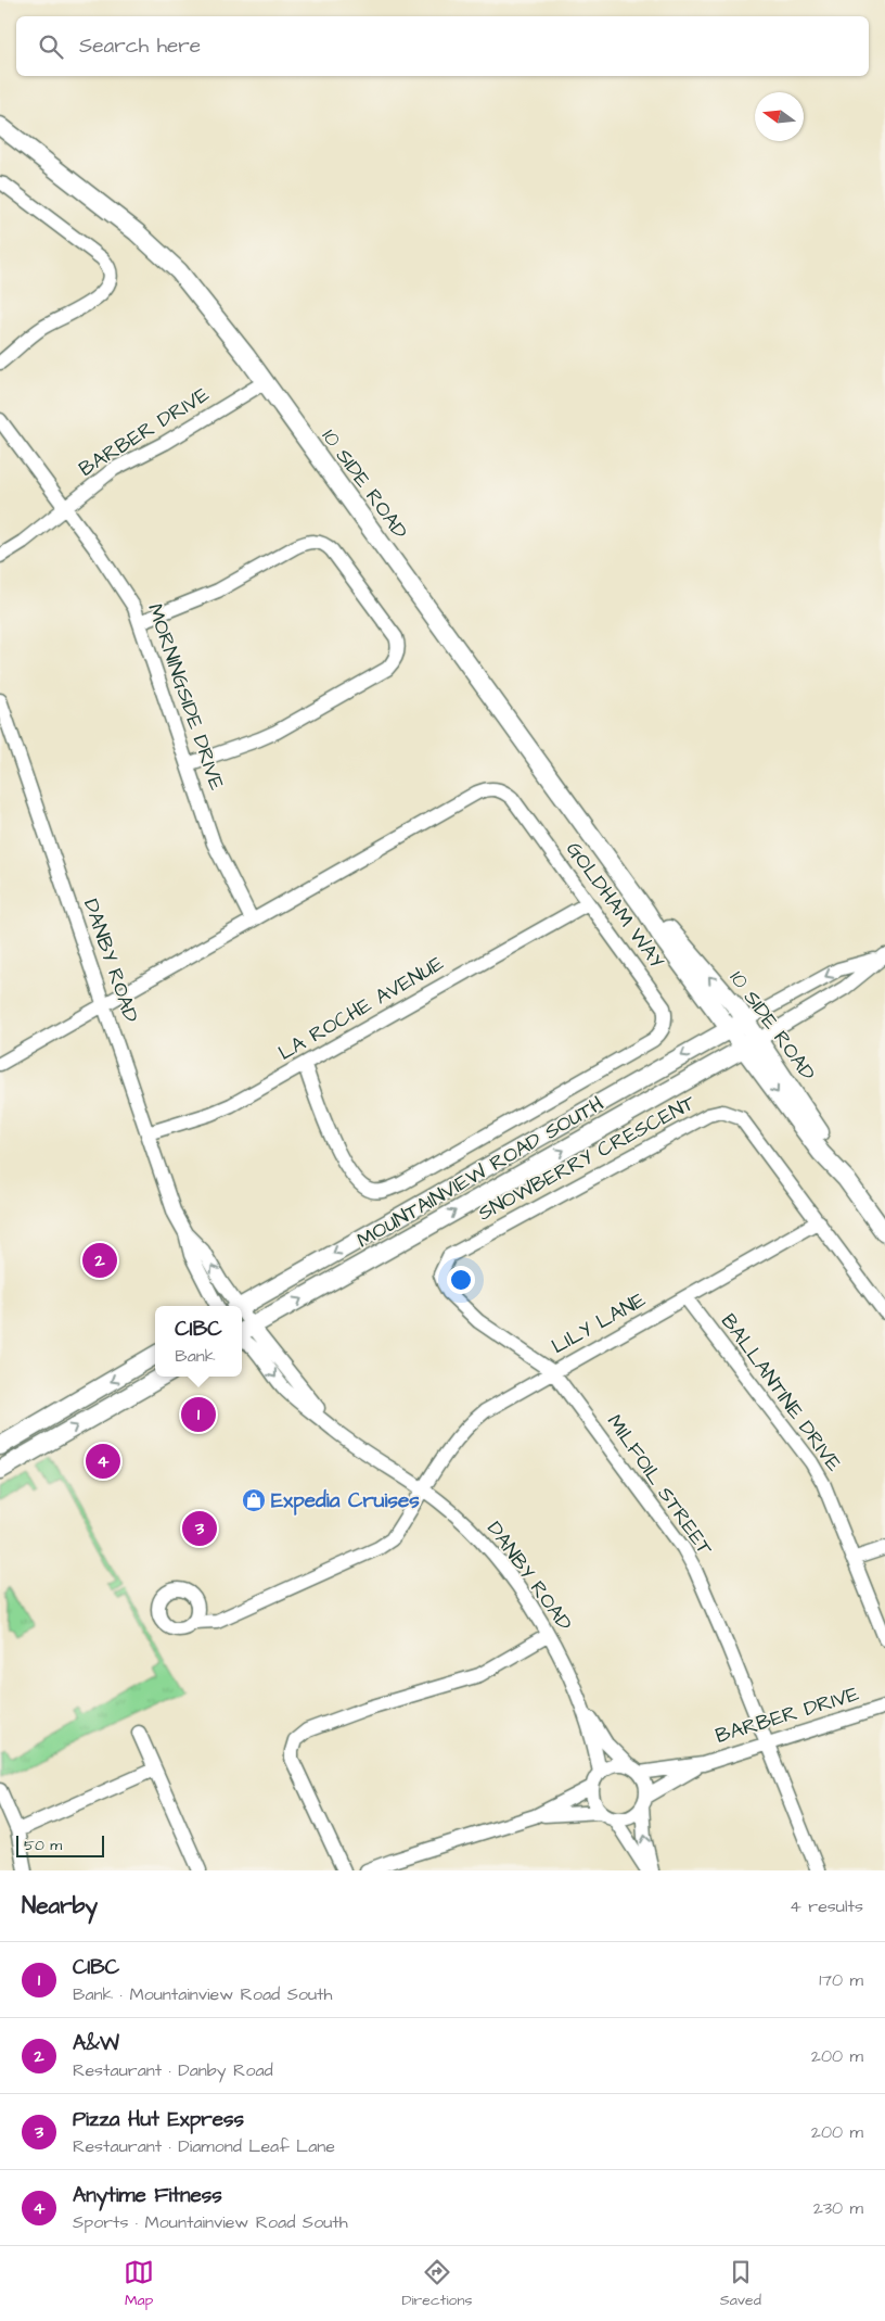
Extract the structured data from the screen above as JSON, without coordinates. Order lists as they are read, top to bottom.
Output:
{
  "streets": {
    "main road": ["10 SIDE ROAD", "MOUNTAINVIEW ROAD SOUTH"],
    "street": [
      "BARBER DRIVE",
      "MORNINGSIDE DRIVE",
      "GOLDHAM WAY",
      "DANBY ROAD",
      "LA ROCHE AVENUE",
      "SNOWBERRY CRESCENT",
      "LILY LANE",
      "BALLANTINE DRIVE",
      "MILFOIL STREET"
    ]
  },
  "crossings": [
    ["BARBER DRIVE", "10 SIDE ROAD"],
    ["BARBER DRIVE", "MORNINGSIDE DRIVE"],
    ["BARBER DRIVE", "DANBY ROAD"],
    ["BARBER DRIVE", "MILFOIL STREET"],
    ["10 SIDE ROAD", "MOUNTAINVIEW ROAD SOUTH"],
    ["MORNINGSIDE DRIVE", "GOLDHAM WAY"],
    ["GOLDHAM WAY", "DANBY ROAD"],
    ["GOLDHAM WAY", "LA ROCHE AVENUE"],
    ["DANBY ROAD", "LA ROCHE AVENUE"],
    ["DANBY ROAD", "MOUNTAINVIEW ROAD SOUTH"],
    ["DANBY ROAD", "LILY LANE"],
    ["SNOWBERRY CRESCENT", "LILY LANE"],
    ["SNOWBERRY CRESCENT", "MILFOIL STREET"],
    ["LILY LANE", "BALLANTINE DRIVE"],
    ["LILY LANE", "MILFOIL STREET"]
  ],
  "places": {
    "shop": ["Expedia Cruises"]
  },
  "scale_bar": "50 m",
  "north": "left",
  "page": {
    "search": "Search here",
    "pins": [
      "2",
      "1",
      "4",
      "3"
    ],
    "popup": ["CIBC", "Bank"],
    "scale": "50 m",
    "heading": ["Nearby", "4 results"],
    "list": [
      {
        "mark": "1",
        "name": "CIBC",
        "note": "Bank · Mountainview Road South",
        "value": "170 m"
      },
      {
        "mark": "2",
        "name": "A&W",
        "note": "Restaurant · Danby Road",
        "value": "200 m"
      },
      {
        "mark": "3",
        "name": "Pizza Hut Express",
        "note": "Restaurant · Diamond Leaf Lane",
        "value": "200 m"
      },
      {
        "mark": "4",
        "name": "Anytime Fitness",
        "note": "Sports · Mountainview Road South",
        "value": "230 m"
      }
    ],
    "nav": ["Map", "Directions", "Saved"]
  }
}
